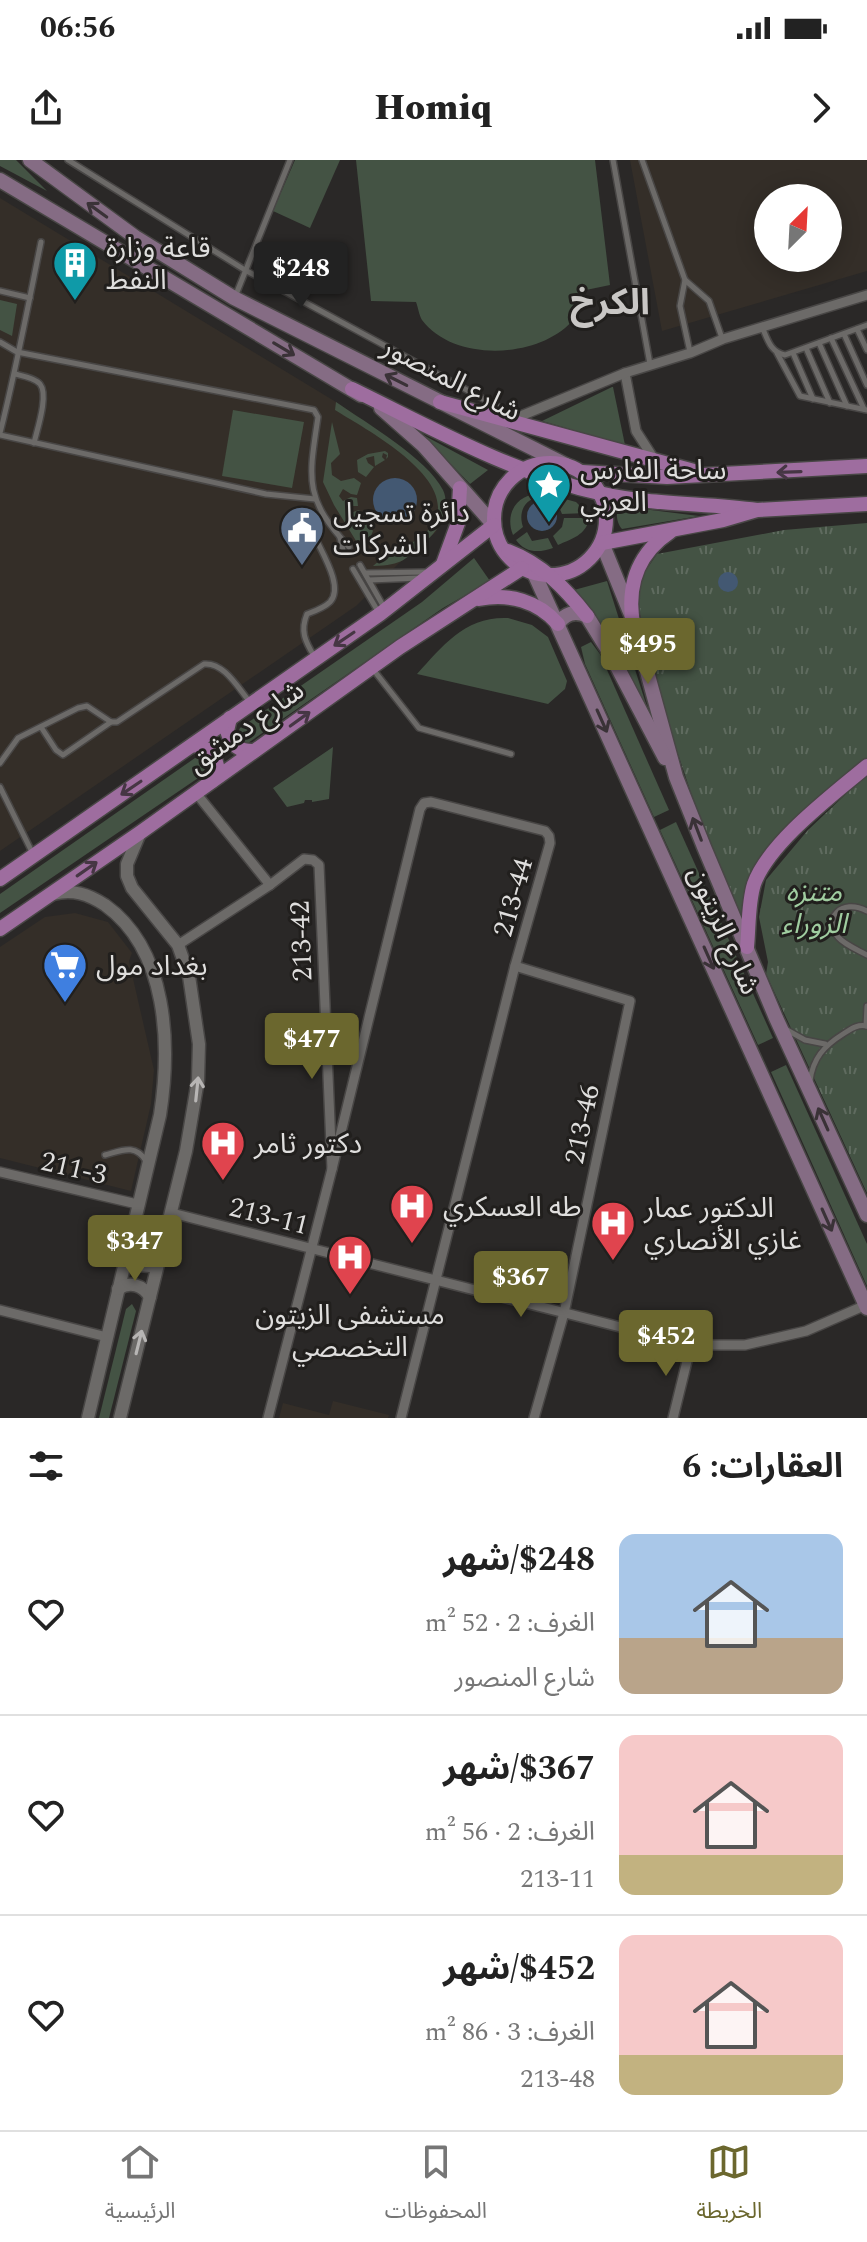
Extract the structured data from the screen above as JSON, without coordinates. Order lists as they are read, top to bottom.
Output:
{
  "streets": {
    "main road": ["شارع المنصور", "شارع دمشق", "شارع الزيتون"],
    "street": [
      "213-44",
      "213-42",
      "213-46",
      "211-3",
      "213-11"
    ]
  },
  "crossings": [
    ["شارع المنصور", "شارع دمشق"],
    ["شارع المنصور", "شارع الزيتون"],
    ["شارع دمشق", "شارع الزيتون"],
    ["213-44", "213-42"],
    ["213-44", "213-46"],
    ["213-44", "213-11"],
    ["شارع الزيتون", "213-11"],
    ["213-42", "213-11"],
    ["213-46", "213-11"]
  ],
  "districts": ["الكرخ"],
  "parks": ["متنزه الزوراء"],
  "places": {
    "building": ["قاعة وزارة النفط"],
    "place": ["ساحة الفارس العربي"],
    "public building": ["دائرة تسجيل الشركات"],
    "supermarket": ["بغداد مول"],
    "hospital": [
      "دكتور ثامر",
      "طه العسكري",
      "الدكتور عمار غازي الأنصاري",
      "مستشفى الزيتون التخصصي"
    ]
  },
  "north": "top right",
  "page": {
    "status": "06:56",
    "header": "Homiq",
    "price": [
      "$248",
      "$495",
      "$477",
      "$347",
      "$367",
      "$452"
    ],
    "heading": "العقارات: 6",
    "list": [
      {
        "name": "$248/شهر",
        "note": "الغرف: 2 · 52 m² · شارع المنصور"
      },
      {
        "name": "$367/شهر",
        "note": "الغرف: 2 · 56 m² · 213-11"
      },
      {
        "name": "$452/شهر",
        "note": "الغرف: 3 · 86 m² · 213-48"
      }
    ],
    "tabs": ["الخريطة", "المحفوظات", "الرئيسية"]
  }
}
